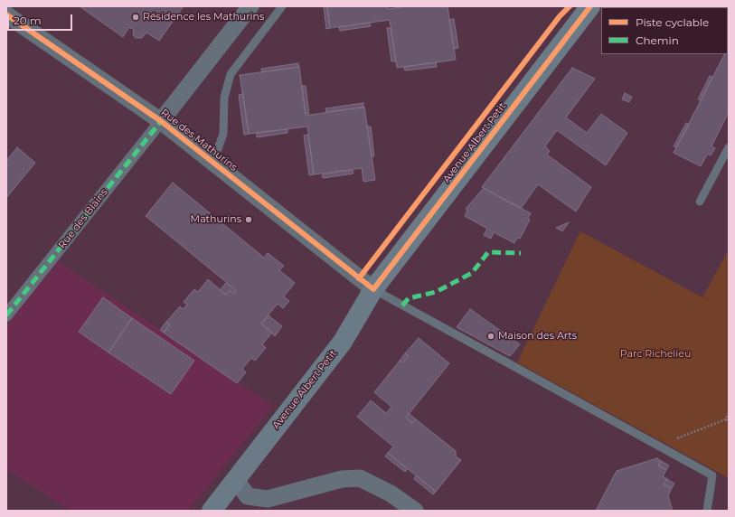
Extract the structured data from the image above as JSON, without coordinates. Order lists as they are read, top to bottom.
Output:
{
  "streets": {
    "main road": ["Avenue Albert Petit"],
    "street": ["Rue des Mathurins", "Rue des Blains"]
  },
  "crossings": [
    ["Rue des Mathurins", "Avenue Albert Petit"],
    ["Rue des Mathurins", "Rue des Blains"]
  ],
  "parks": ["Parc Richelieu"],
  "places": ["Résidence les Mathurins", "Mathurins", "Maison des Arts"],
  "legend": ["Piste cyclable", "Chemin"],
  "scale_bar": "20 m"
}
